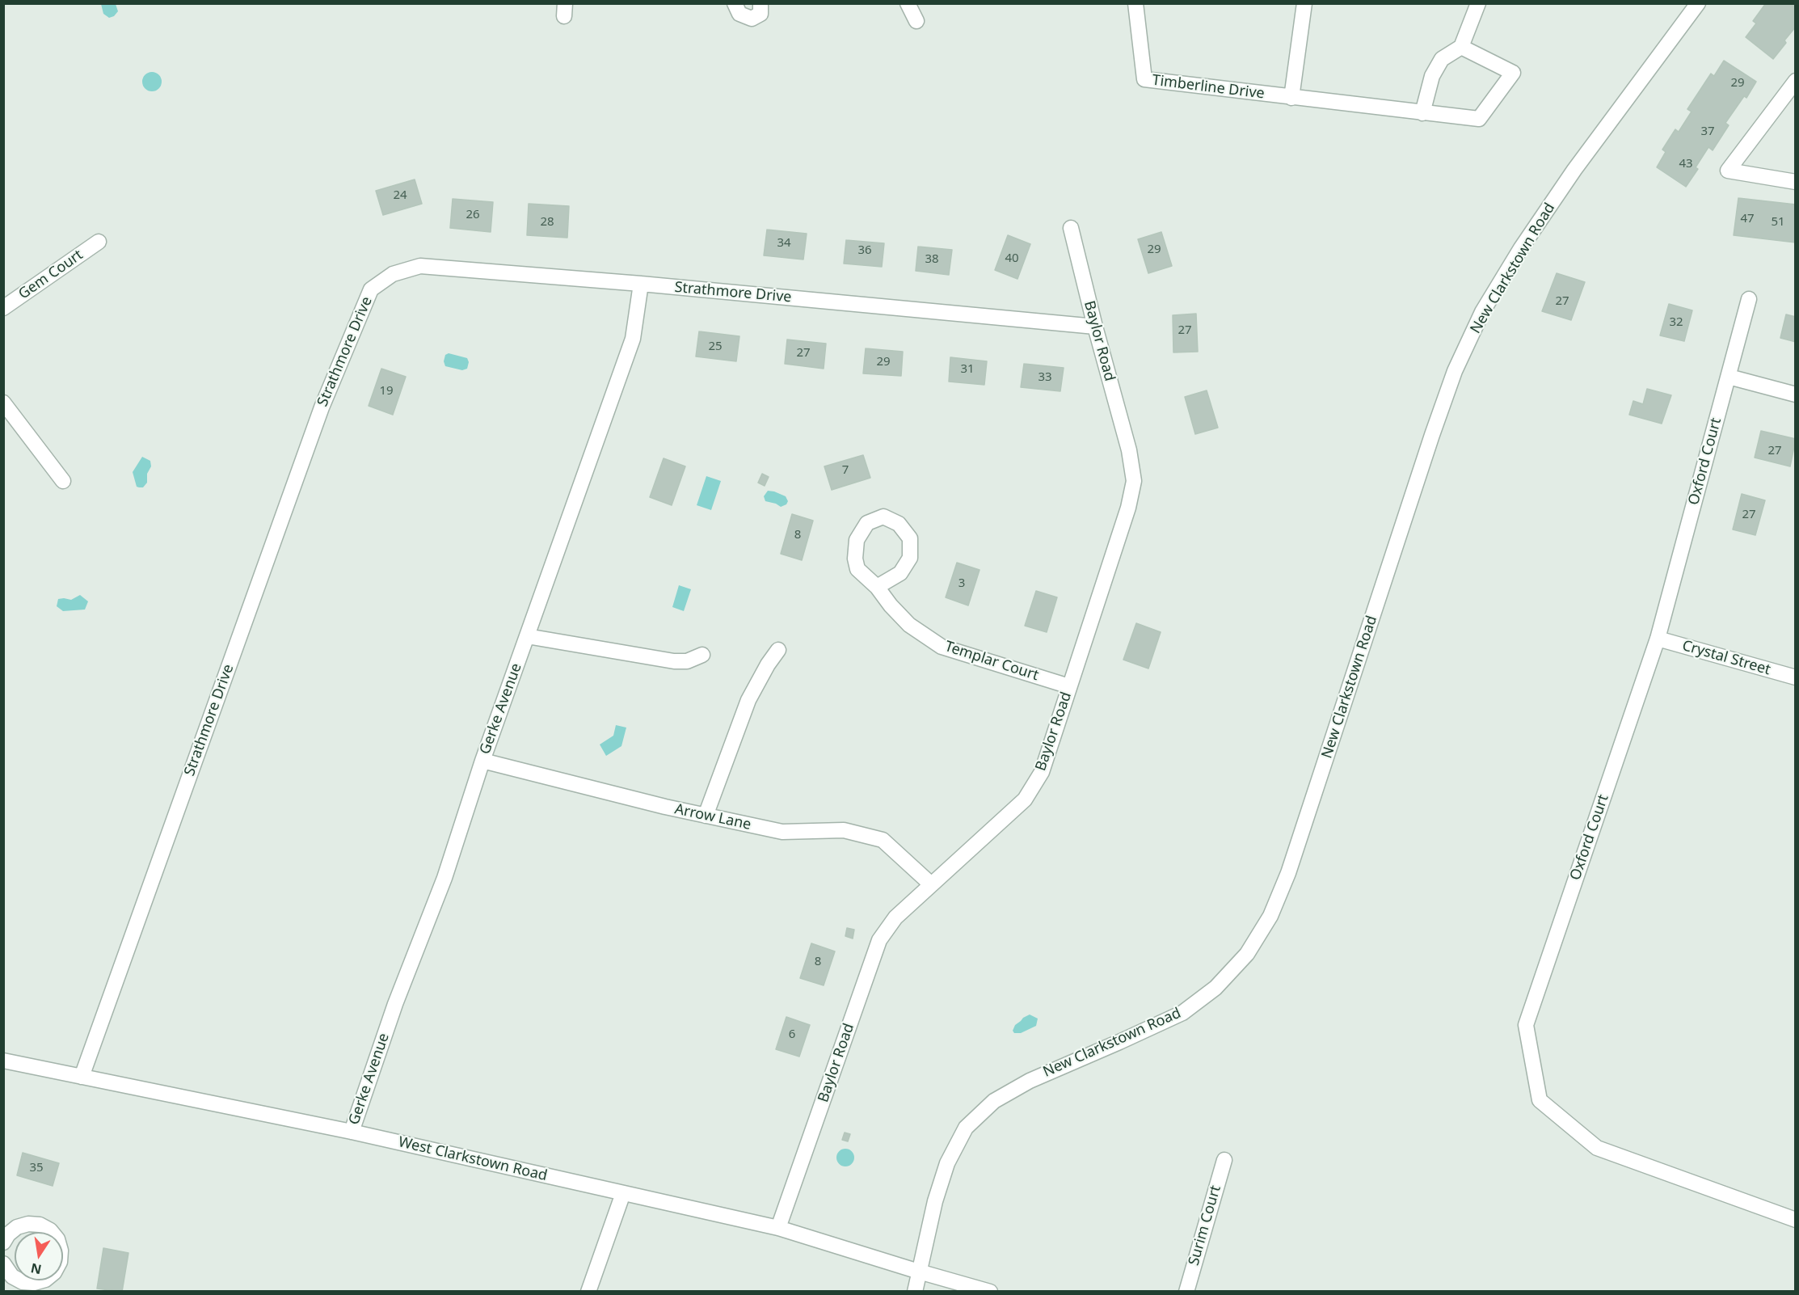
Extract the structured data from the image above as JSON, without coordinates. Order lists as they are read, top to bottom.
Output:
{
  "streets": {
    "street": [
      "Timberline Drive",
      "New Clarkstown Road",
      "Gem Court",
      "Strathmore Drive",
      "Baylor Road",
      "Oxford Court",
      "Crystal Street",
      "Templar Court",
      "Gerke Avenue",
      "Arrow Lane",
      "West Clarkstown Road",
      "Surim Court"
    ]
  },
  "crossings": [
    ["New Clarkstown Road", "West Clarkstown Road"],
    ["Strathmore Drive", "Baylor Road"],
    ["Strathmore Drive", "Gerke Avenue"],
    ["Strathmore Drive", "West Clarkstown Road"],
    ["Baylor Road", "Templar Court"],
    ["Baylor Road", "Arrow Lane"],
    ["Baylor Road", "West Clarkstown Road"],
    ["Oxford Court", "Crystal Street"],
    ["Gerke Avenue", "Arrow Lane"],
    ["Gerke Avenue", "West Clarkstown Road"]
  ],
  "house_numbers": [
    "29",
    "37",
    "43",
    "24",
    "26",
    "47",
    "28",
    "51",
    "34",
    "29",
    "36",
    "40",
    "38",
    "27",
    "32",
    "27",
    "25",
    "27",
    "29",
    "31",
    "33",
    "19",
    "27",
    "7",
    "27",
    "8",
    "3",
    "8",
    "6",
    "35"
  ],
  "north": "bottom"
}
